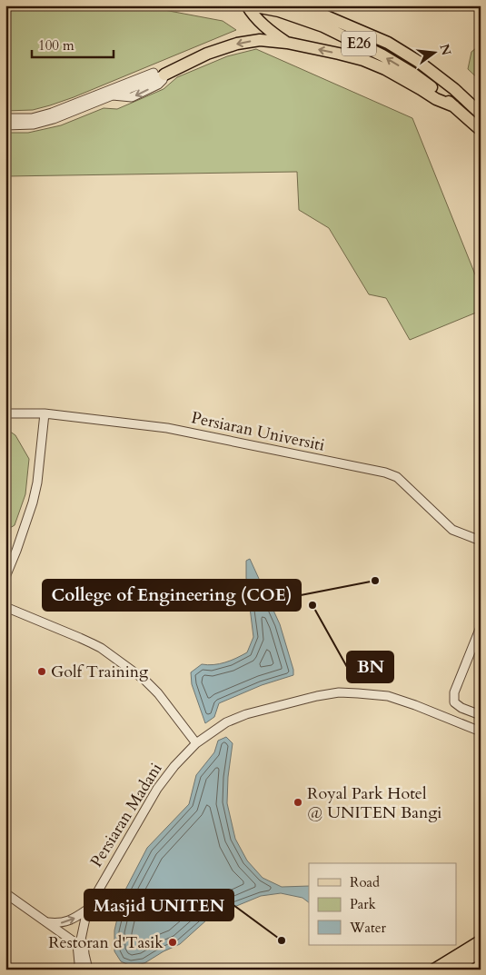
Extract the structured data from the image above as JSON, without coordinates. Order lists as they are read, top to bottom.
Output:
{
  "streets": {
    "highway": ["E26"],
    "street": ["Persiaran Universiti", "Persiaran Madani"]
  },
  "places": [
    "College of Engineering (COE)",
    "BN",
    "Golf Training",
    "Royal Park Hotel @ UNITEN Bangi",
    "Masjid UNITEN",
    "Restoran d'Tasik"
  ],
  "legend": ["Road", "Park", "Water"],
  "scale_bar": "100 m",
  "north": "right"
}
